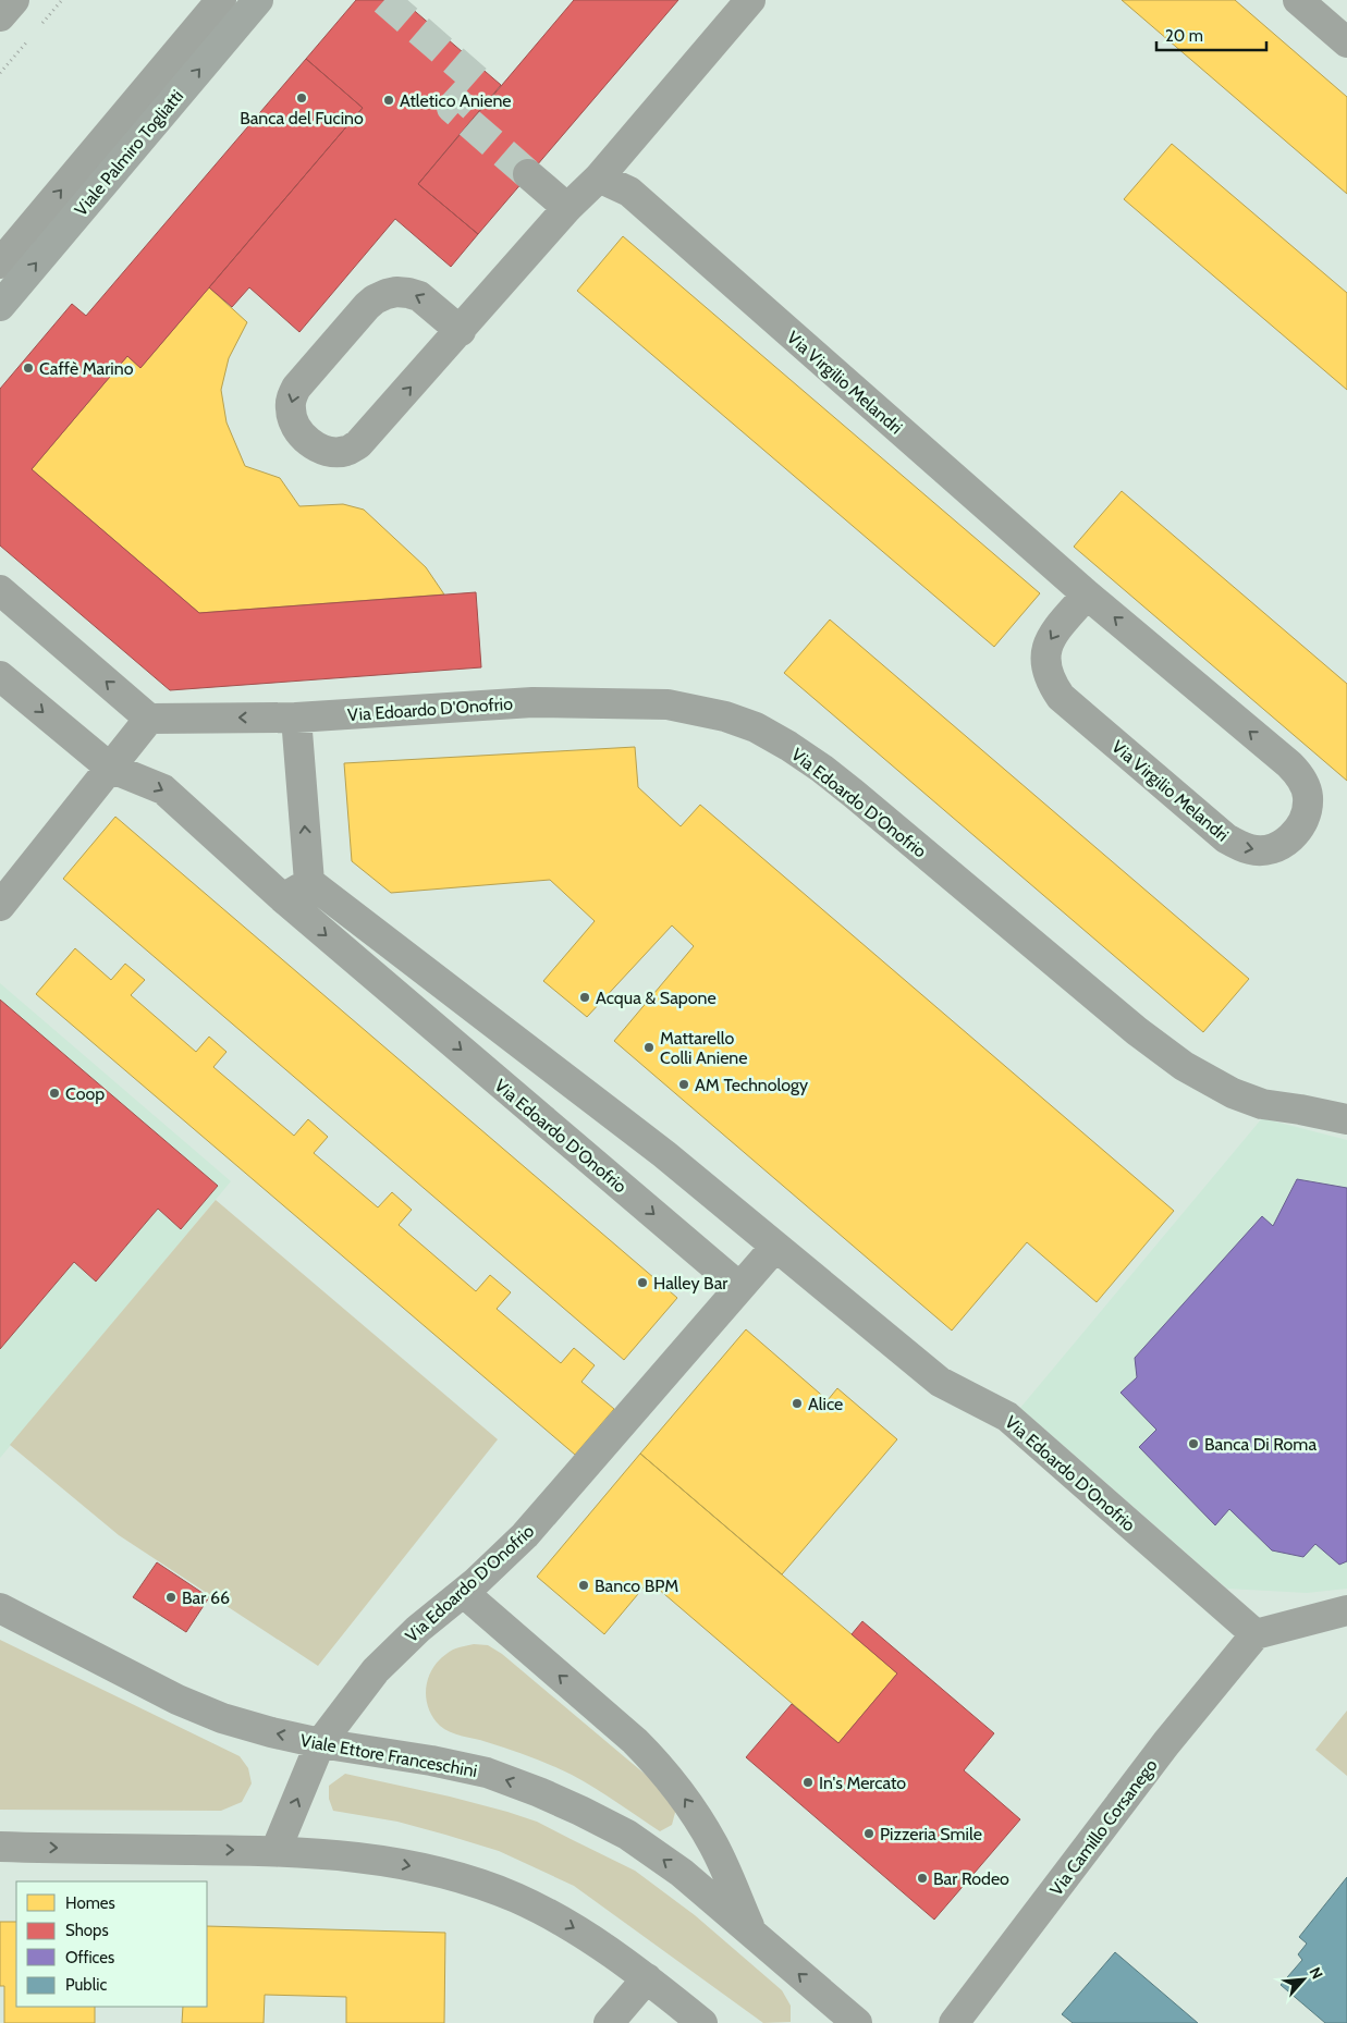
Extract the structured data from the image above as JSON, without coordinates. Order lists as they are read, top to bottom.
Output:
{
  "streets": {
    "main road": ["Viale Palmiro Togliatti"],
    "street": [
      "Via Virgilio Melandri",
      "Via Edoardo D'Onofrio",
      "Viale Ettore Franceschini",
      "Via Camillo Corsanego"
    ]
  },
  "crossings": [
    ["Via Edoardo D'Onofrio", "Viale Ettore Franceschini"],
    ["Via Edoardo D'Onofrio", "Via Camillo Corsanego"]
  ],
  "one_way": ["Viale Palmiro Togliatti"],
  "places": [
    "Banca del Fucino",
    "Atletico Aniene",
    "Caffè Marino",
    "Acqua & Sapone",
    "Mattarello Colli Aniene",
    "AM Technology",
    "Coop",
    "Halley Bar",
    "Alice",
    "Banca Di Roma",
    "Banco BPM",
    "Bar 66",
    "In's Mercato",
    "Pizzeria Smile",
    "Bar Rodeo"
  ],
  "legend": [
    "Homes",
    "Shops",
    "Offices",
    "Public"
  ],
  "scale_bar": "20 m",
  "north": "top right"
}
